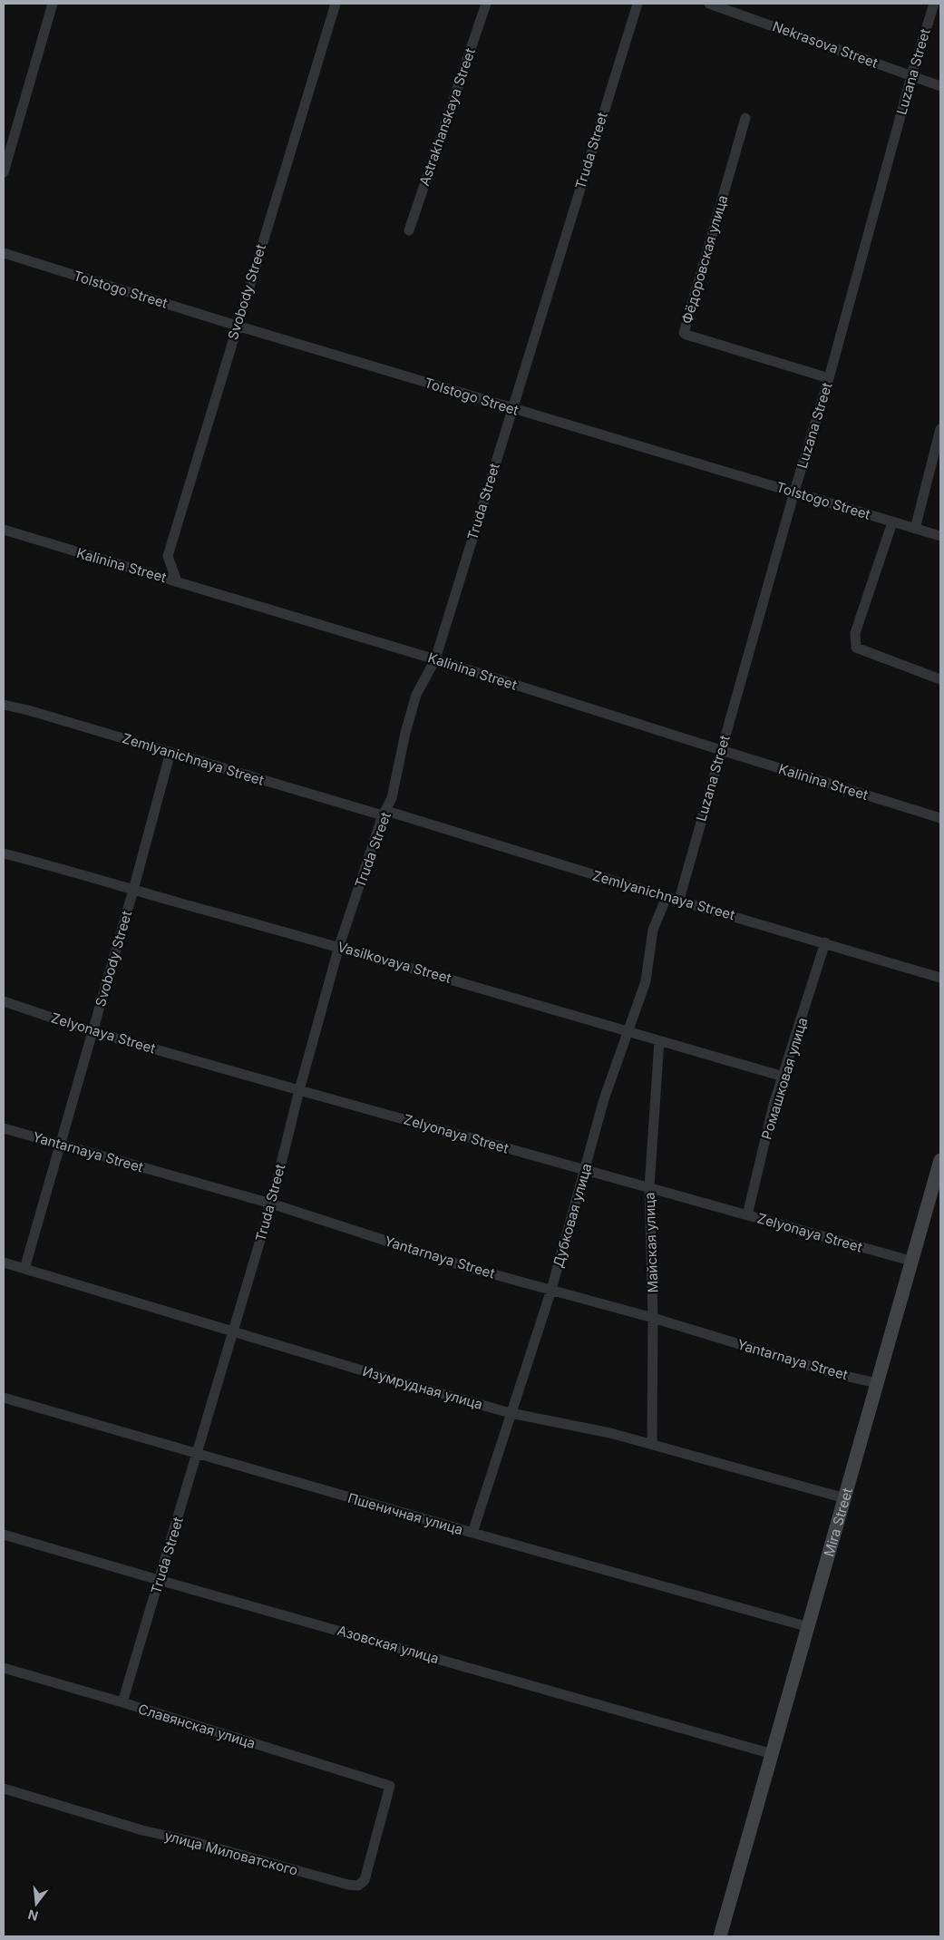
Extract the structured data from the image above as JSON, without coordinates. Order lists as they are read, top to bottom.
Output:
{
  "streets": {
    "main road": ["Mira Street"],
    "street": [
      "Nekrasova Street",
      "Luzana Street",
      "Astrakhanskaya Street",
      "Truda Street",
      "Фёдоровская улица",
      "Tolstogo Street",
      "Svobody Street",
      "Kalinina Street",
      "Zemlyanichnaya Street",
      "Vasilkovaya Street",
      "Zelyonaya Street",
      "Ромашковая улица",
      "Yantarnaya Street",
      "Дубковая улица",
      "Майская улица",
      "Изумрудная улица",
      "Пшеничная улица",
      "Азовская улица",
      "Славянская улица",
      "улица Миловатского"
    ]
  },
  "crossings": [
    ["Nekrasova Street", "Luzana Street"],
    ["Luzana Street", "Фёдоровская улица"],
    ["Luzana Street", "Tolstogo Street"],
    ["Luzana Street", "Kalinina Street"],
    ["Luzana Street", "Zemlyanichnaya Street"],
    ["Truda Street", "Tolstogo Street"],
    ["Truda Street", "Kalinina Street"],
    ["Truda Street", "Zemlyanichnaya Street"],
    ["Truda Street", "Vasilkovaya Street"],
    ["Truda Street", "Zelyonaya Street"],
    ["Truda Street", "Yantarnaya Street"],
    ["Truda Street", "Изумрудная улица"],
    ["Truda Street", "Пшеничная улица"],
    ["Truda Street", "Азовская улица"],
    ["Truda Street", "Славянская улица"],
    ["Tolstogo Street", "Svobody Street"],
    ["Svobody Street", "Kalinina Street"],
    ["Svobody Street", "Zemlyanichnaya Street"],
    ["Svobody Street", "Vasilkovaya Street"],
    ["Svobody Street", "Zelyonaya Street"],
    ["Svobody Street", "Yantarnaya Street"],
    ["Svobody Street", "Изумрудная улица"],
    ["Zemlyanichnaya Street", "Ромашковая улица"],
    ["Zemlyanichnaya Street", "Дубковая улица"],
    ["Vasilkovaya Street", "Ромашковая улица"],
    ["Vasilkovaya Street", "Дубковая улица"],
    ["Vasilkovaya Street", "Майская улица"],
    ["Zelyonaya Street", "Ромашковая улица"],
    ["Zelyonaya Street", "Дубковая улица"],
    ["Zelyonaya Street", "Майская улица"],
    ["Zelyonaya Street", "Mira Street"],
    ["Yantarnaya Street", "Дубковая улица"],
    ["Yantarnaya Street", "Майская улица"],
    ["Yantarnaya Street", "Mira Street"],
    ["Дубковая улица", "Изумрудная улица"],
    ["Дубковая улица", "Пшеничная улица"],
    ["Майская улица", "Изумрудная улица"],
    ["Изумрудная улица", "Mira Street"],
    ["Пшеничная улица", "Mira Street"],
    ["Mira Street", "Азовская улица"],
    ["Славянская улица", "улица Миловатского"]
  ],
  "north": "bottom"
}
